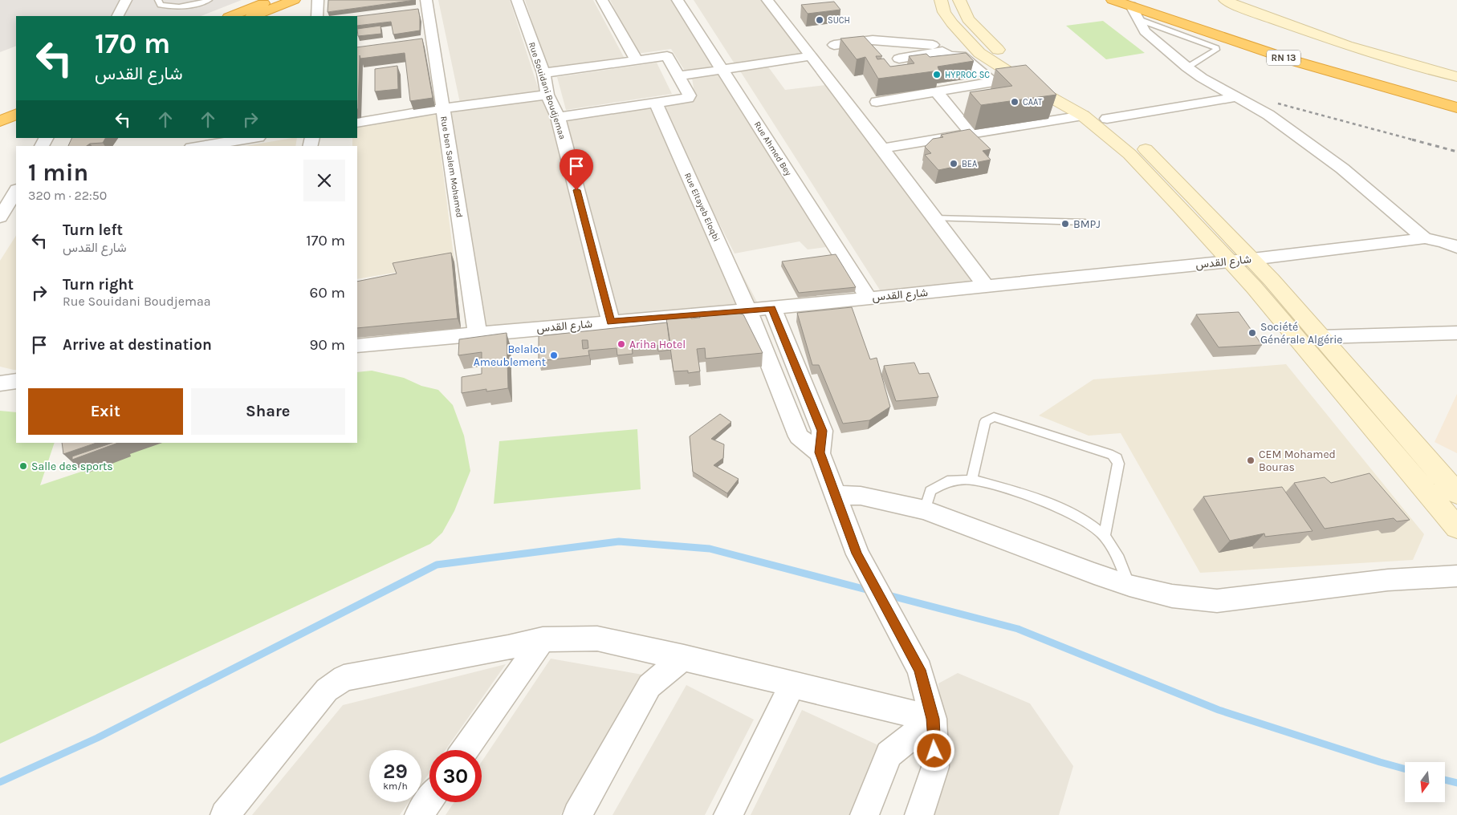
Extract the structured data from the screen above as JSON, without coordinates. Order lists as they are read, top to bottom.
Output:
{
  "streets": {
    "highway": ["RN 13"],
    "street": [
      "Rue Souidani Boudjemaa",
      "Rue Ahmed Bey",
      "Rue ben Salem Mohamed",
      "Rue Eltayeb Eloqbi",
      "شارع القدس"
    ]
  },
  "crossings": [
    ["Rue Souidani Boudjemaa", "شارع القدس"],
    ["Rue Ahmed Bey", "شارع القدس"],
    ["Rue ben Salem Mohamed", "شارع القدس"],
    ["Rue Eltayeb Eloqbi", "شارع القدس"]
  ],
  "places": [
    "SUCH",
    "HYPROC SC",
    "CAAT",
    "BEA",
    "BMPJ",
    "Société Générale Algérie",
    "Ariha Hotel",
    "Belalou Ameublement",
    "CEM Mohamed Bouras",
    "Salle des sports"
  ],
  "north": "bottom",
  "page": {
    "turn": ["170 m", "شارع القدس"],
    "heading": ["1 min", "320 m · 22:50"],
    "list": [
      {
        "name": "Turn left",
        "note": "شارع القدس",
        "value": "170 m"
      },
      {
        "name": "Turn right",
        "note": "Rue Souidani Boudjemaa",
        "value": "60 m"
      },
      {
        "name": "Arrive at destination",
        "value": "90 m"
      }
    ],
    "buttons": ["Exit", "Share"],
    "speed": "29 km/h",
    "limit": "30"
  }
}
